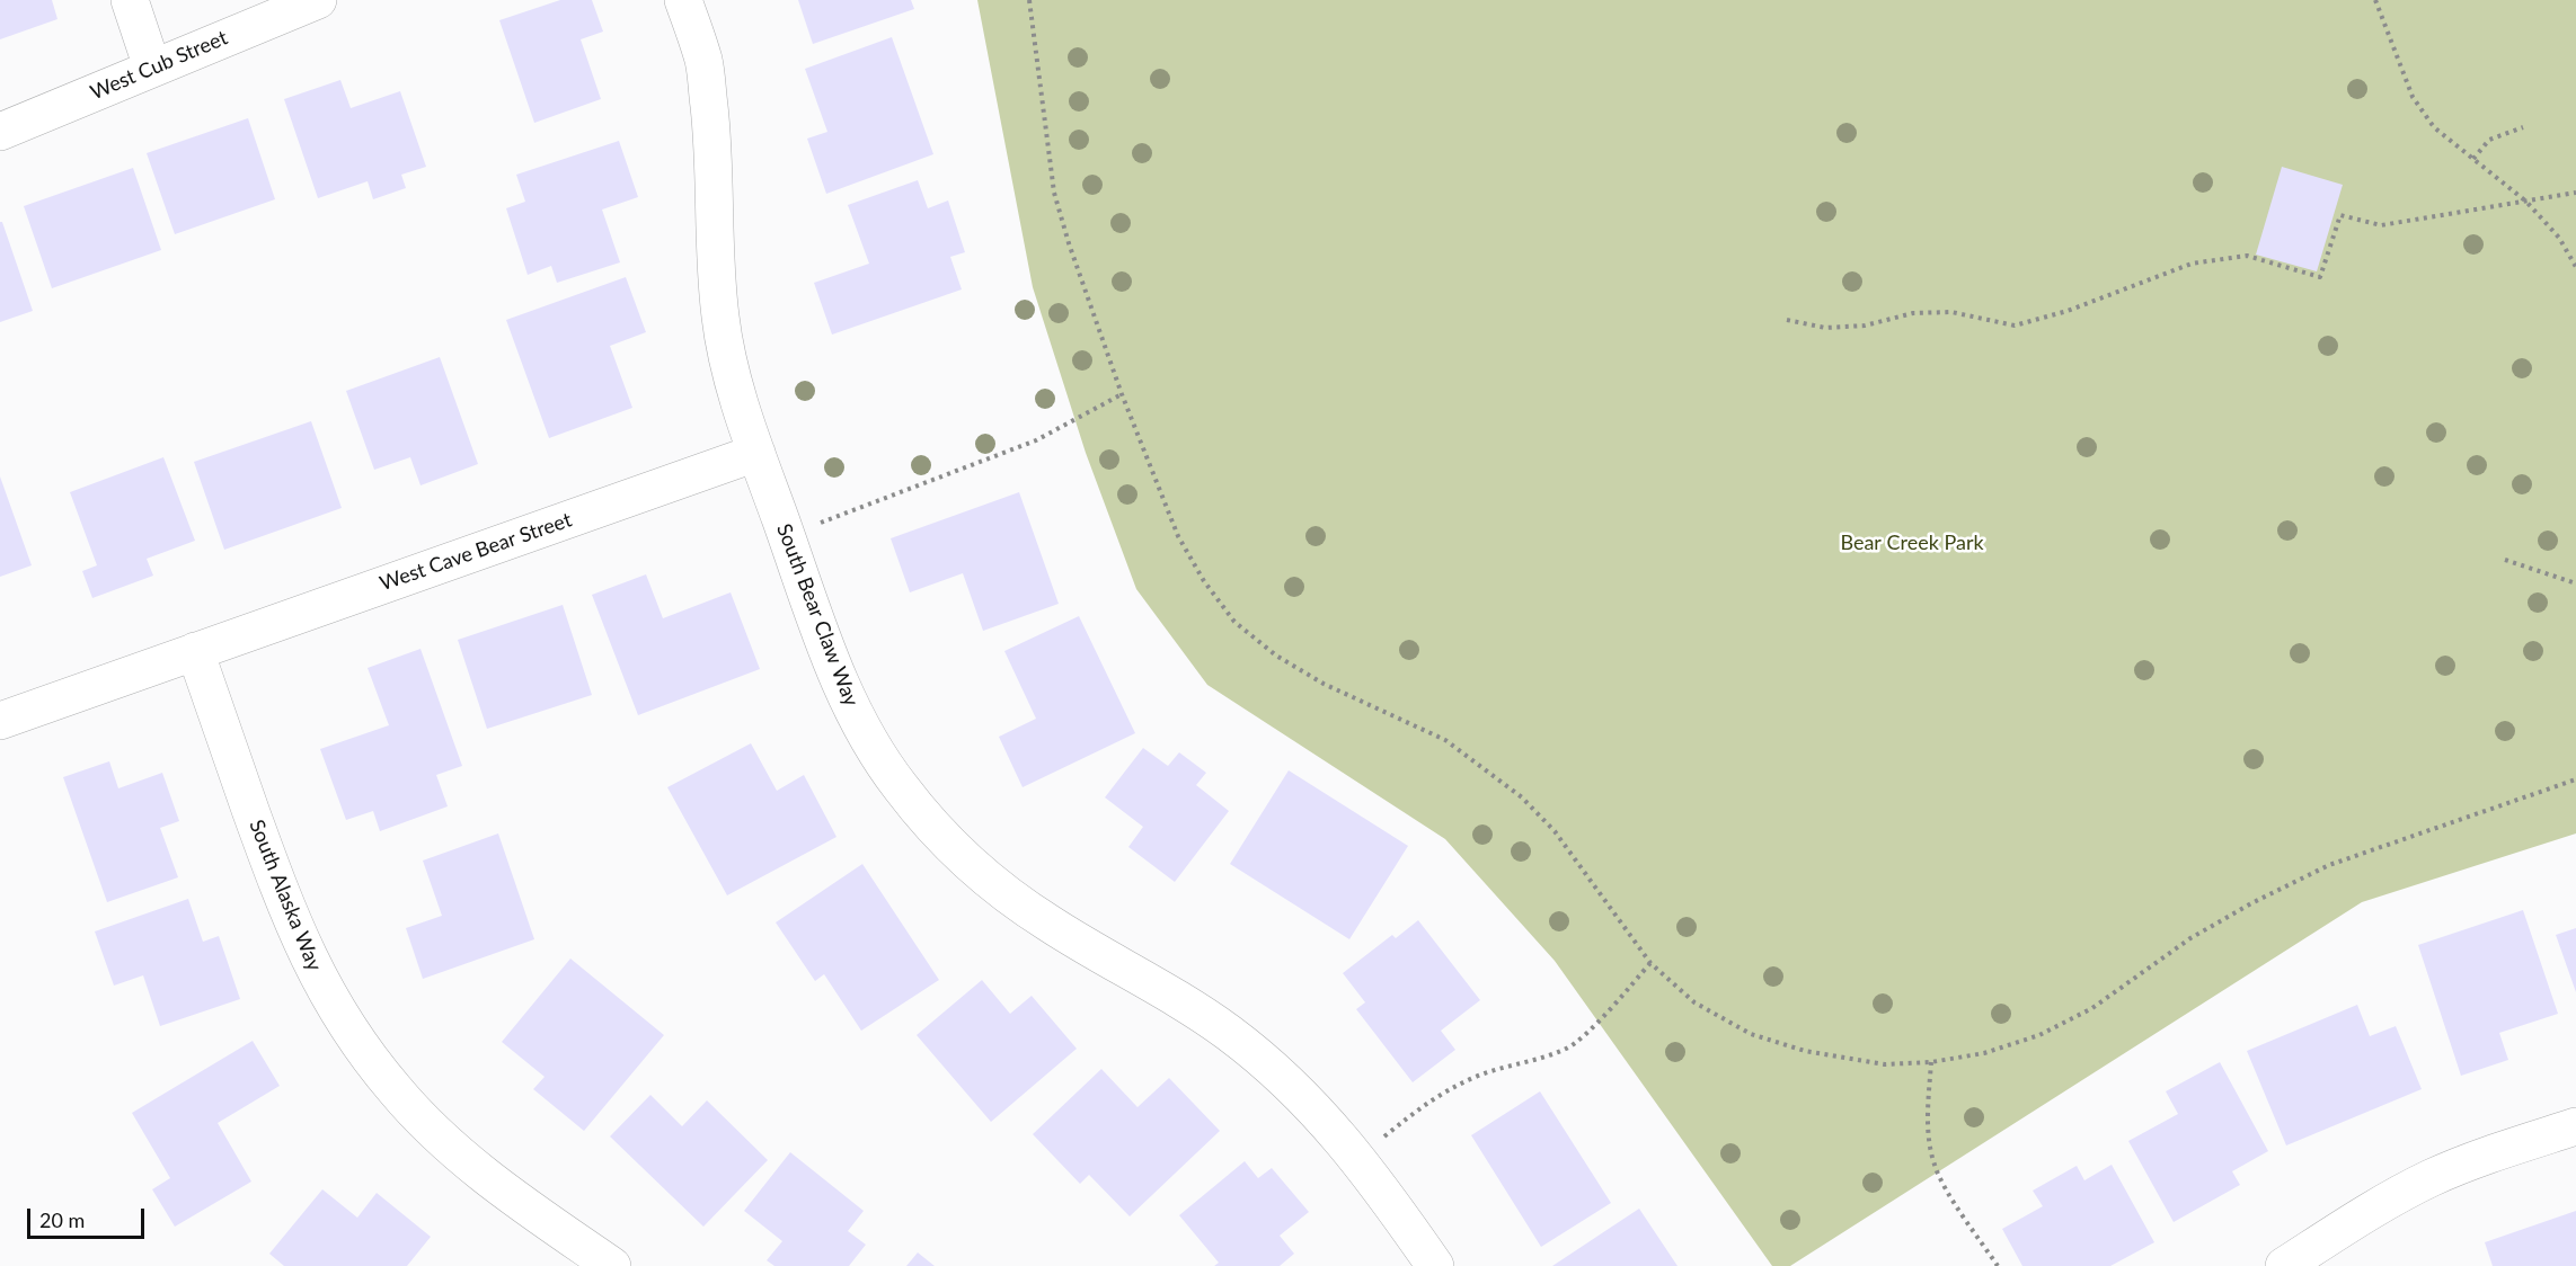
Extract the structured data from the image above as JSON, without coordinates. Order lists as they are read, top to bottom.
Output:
{
  "streets": {
    "street": [
      "West Cub Street",
      "West Cave Bear Street",
      "South Bear Claw Way",
      "South Alaska Way"
    ]
  },
  "crossings": [
    ["West Cave Bear Street", "South Bear Claw Way"],
    ["West Cave Bear Street", "South Alaska Way"]
  ],
  "parks": ["Bear Creek Park"],
  "scale_bar": "20 m"
}
